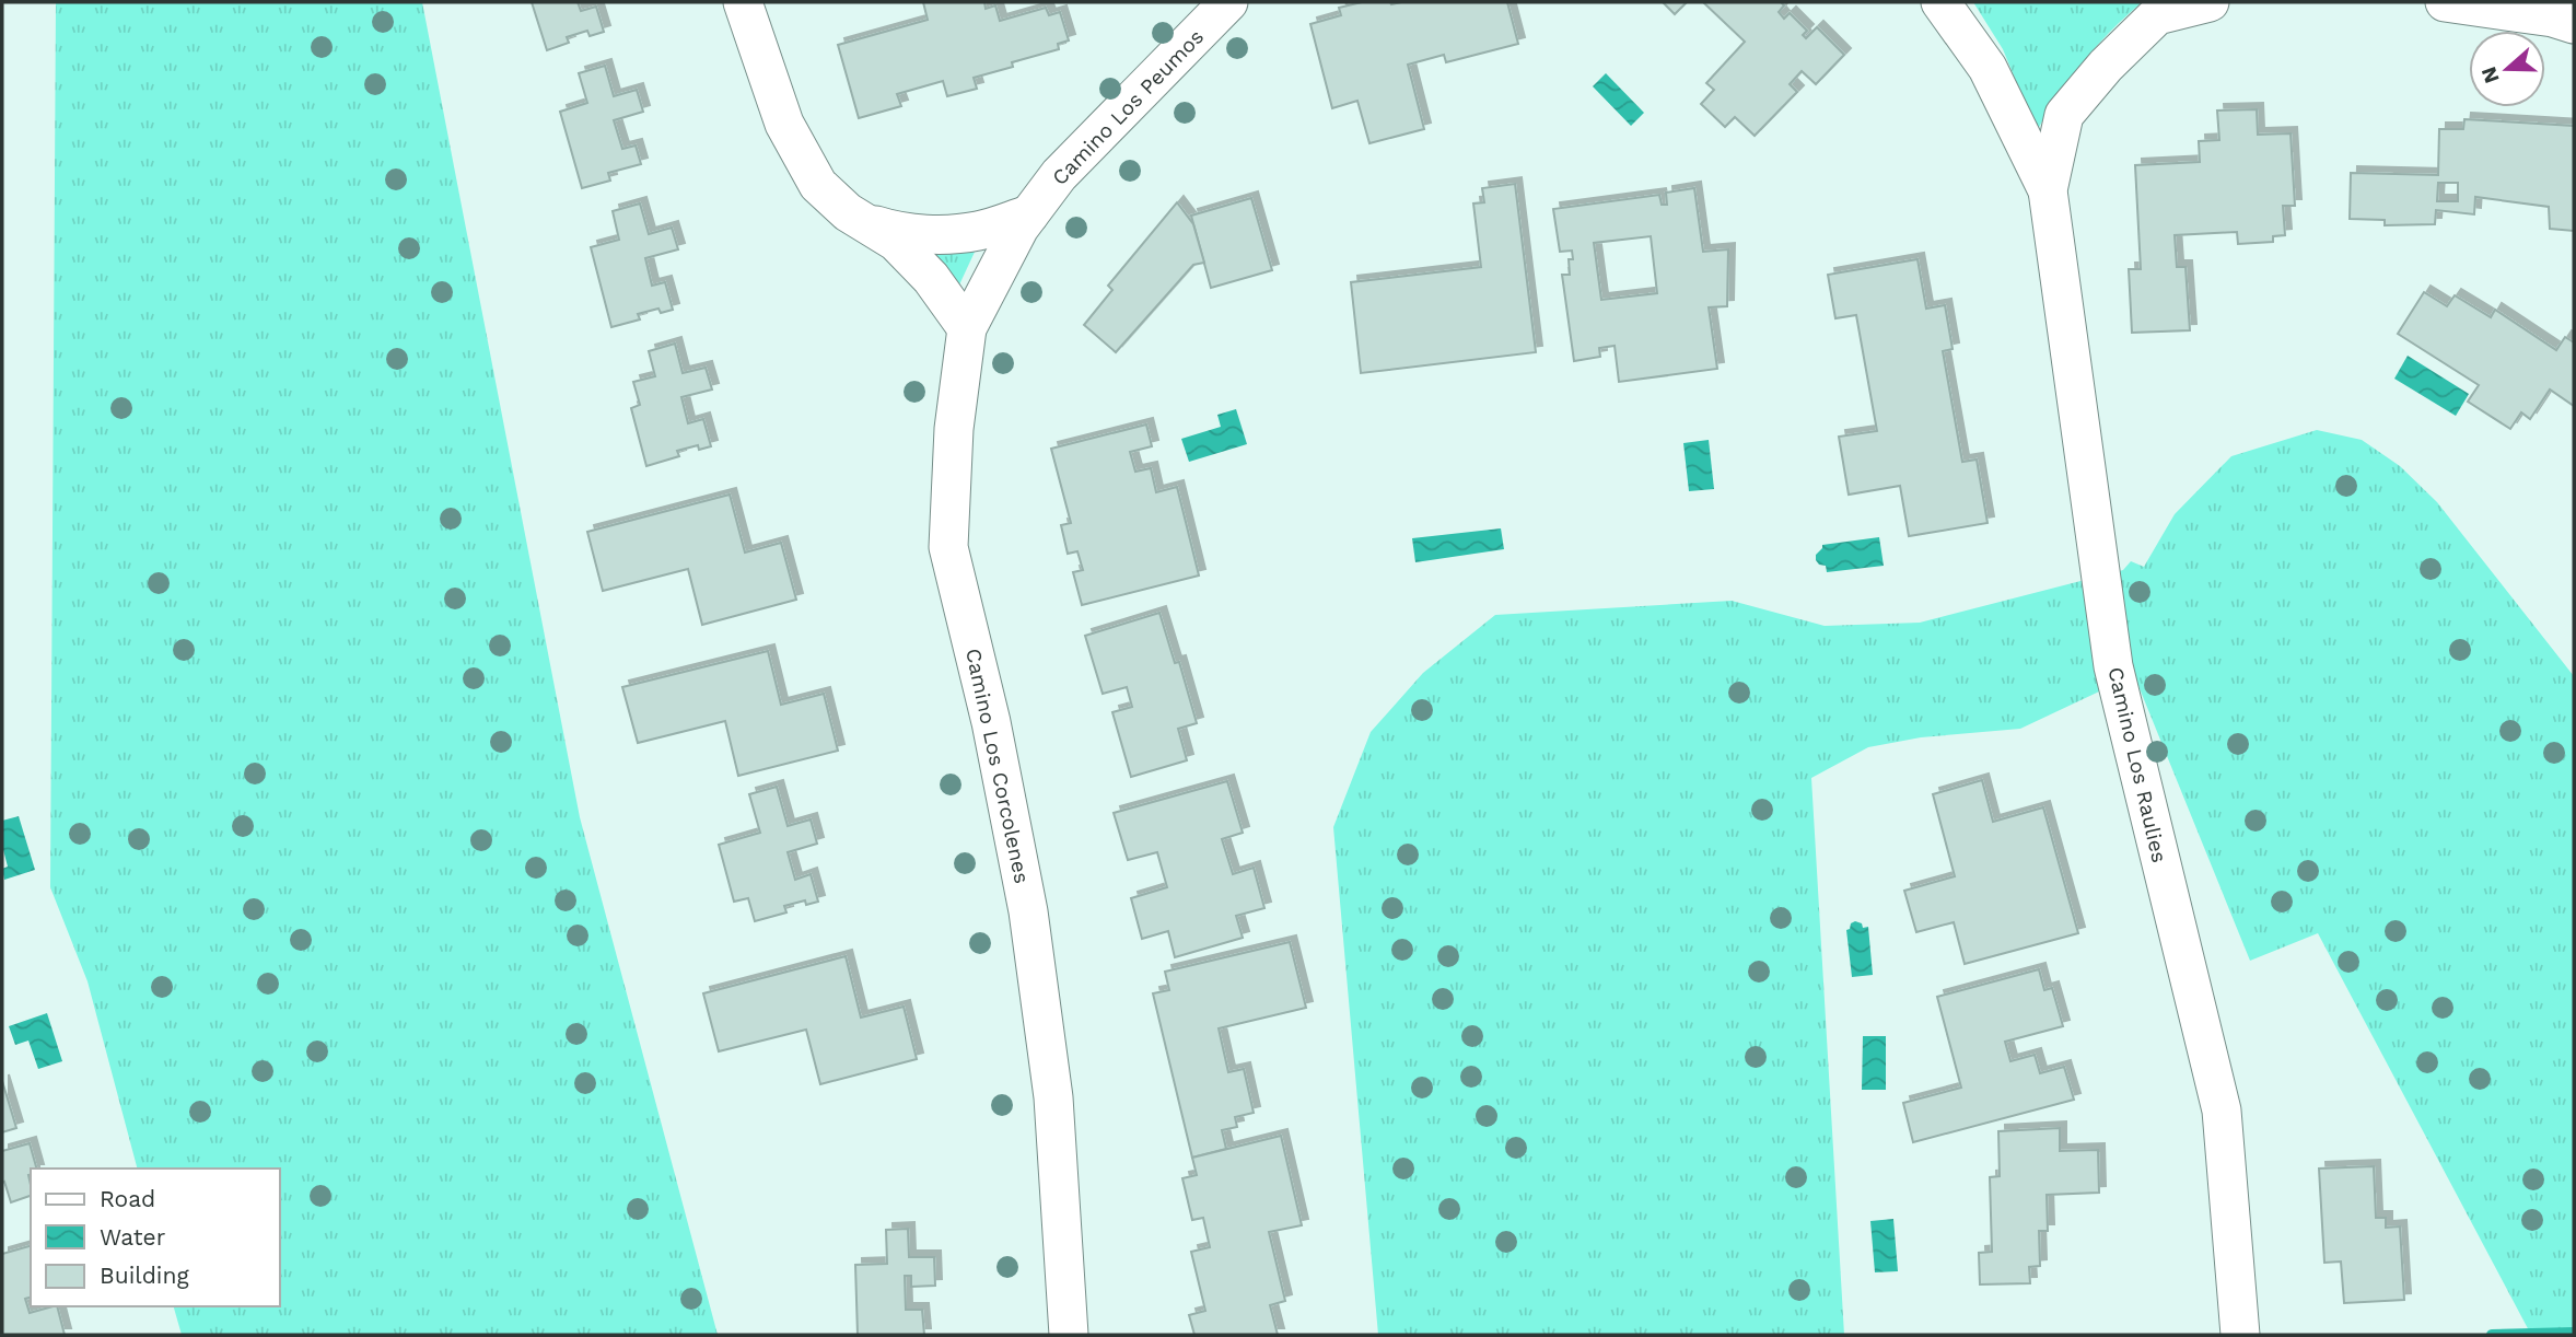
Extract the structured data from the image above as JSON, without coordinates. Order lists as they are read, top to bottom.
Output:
{
  "streets": {
    "street": ["Camino Los Peumos", "Camino Los Raulies", "Camino Los Corcolenes"]
  },
  "crossings": [
    ["Camino Los Peumos", "Camino Los Corcolenes"]
  ],
  "legend": ["Road", "Water", "Building"],
  "north": "left"
}
